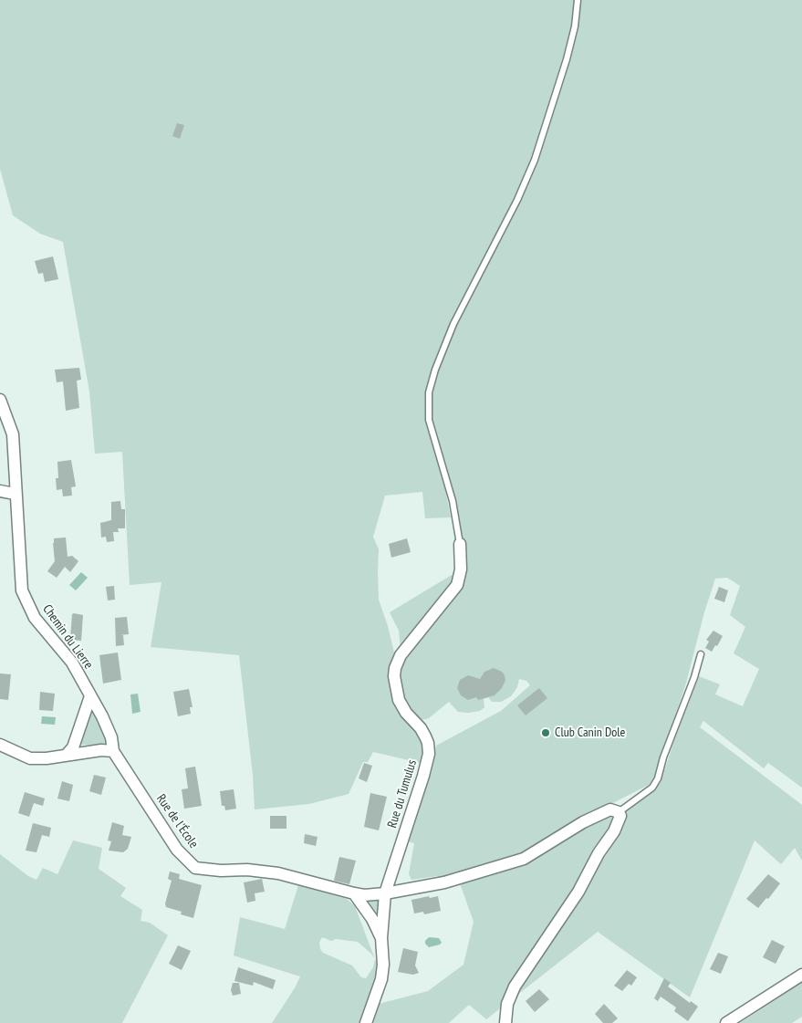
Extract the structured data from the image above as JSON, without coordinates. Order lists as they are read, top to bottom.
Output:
{
  "streets": {
    "street": ["Chemin du Lierre", "Rue du Tumulus", "Rue de l'École"]
  },
  "crossings": [
    ["Chemin du Lierre", "Rue de l'École"],
    ["Rue du Tumulus", "Rue de l'École"]
  ],
  "places": ["Club Canin Dole"]
}
